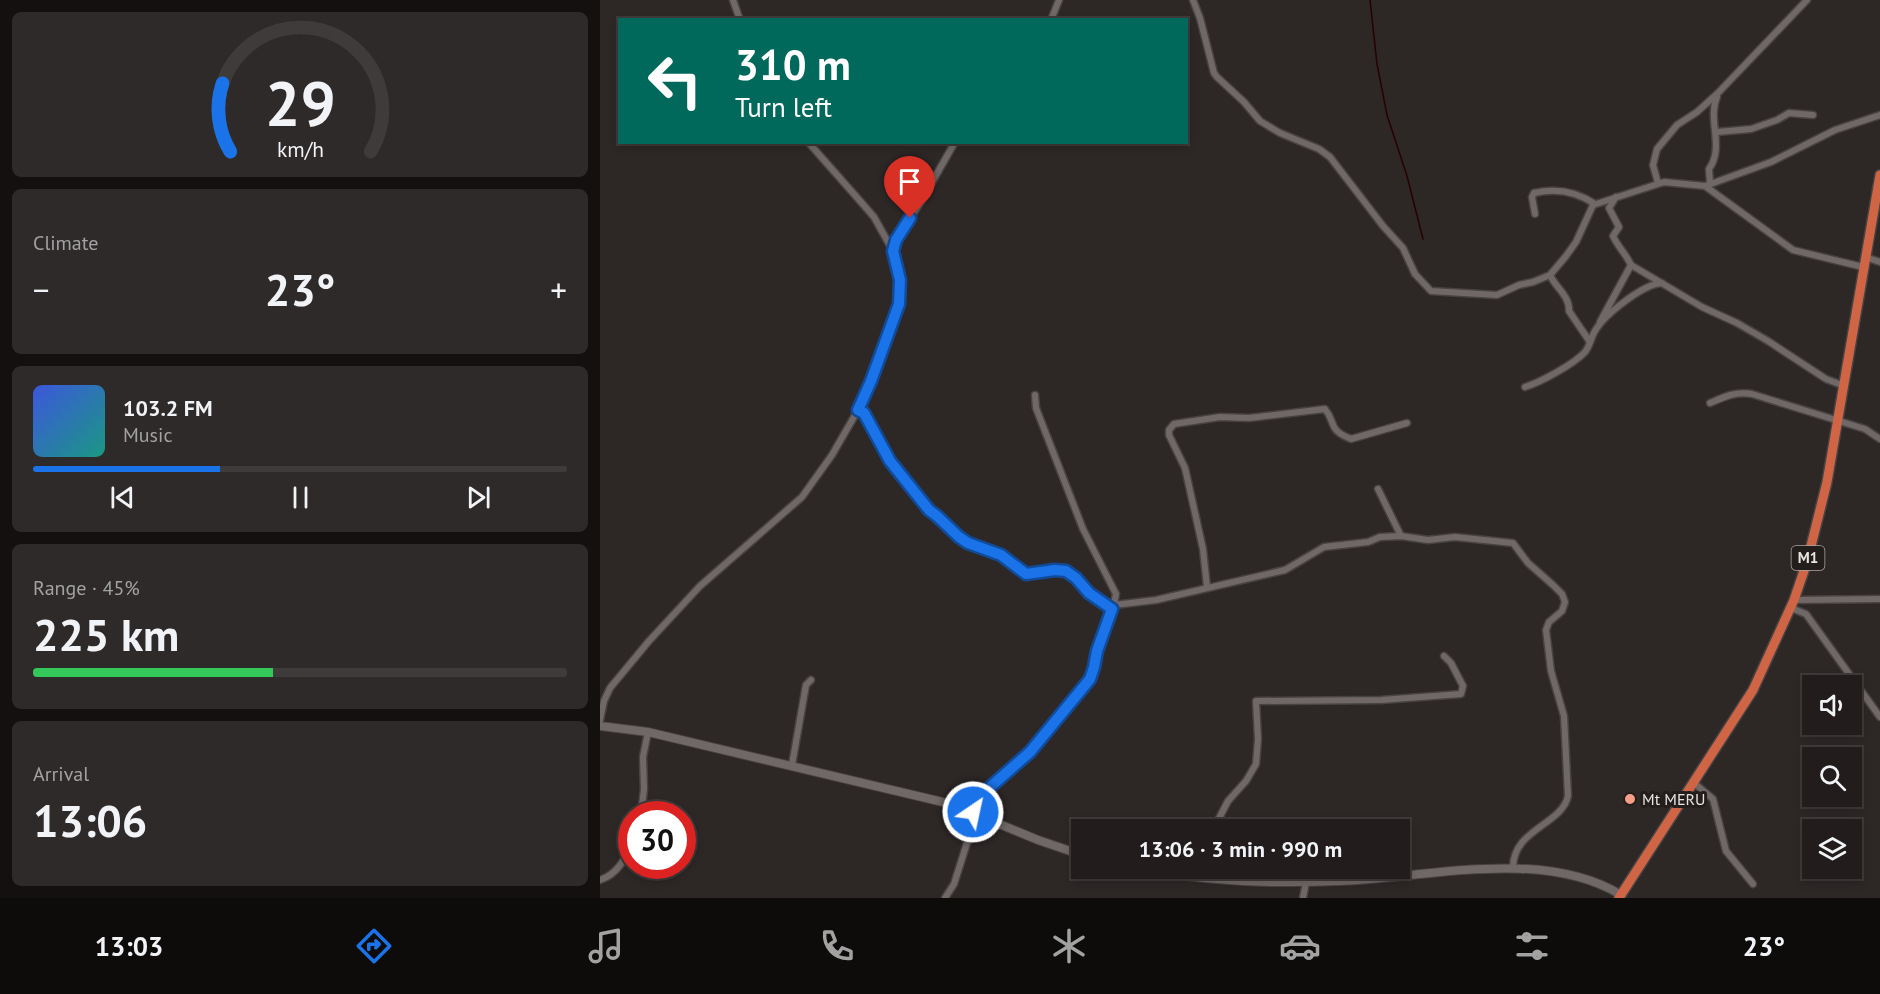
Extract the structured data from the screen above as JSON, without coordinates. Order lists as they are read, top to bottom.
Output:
{
  "streets": {
    "highway": ["M1"]
  },
  "places": ["Mt MERU"],
  "page": {
    "turn": ["310 m", "Turn left"],
    "tile": [
      "Climate",
      ["Range · 45%", "225 km"],
      ["Arrival", "13:06"]
    ],
    "heat": ["−", "23°", "+"],
    "song": ["103.2 FM", "Music"],
    "limit": "30",
    "trip": "13:06 · 3 min · 990 m",
    "tabs": ["13:03", "23°"],
    "gauge": ["29", "km/h"]
  }
}
